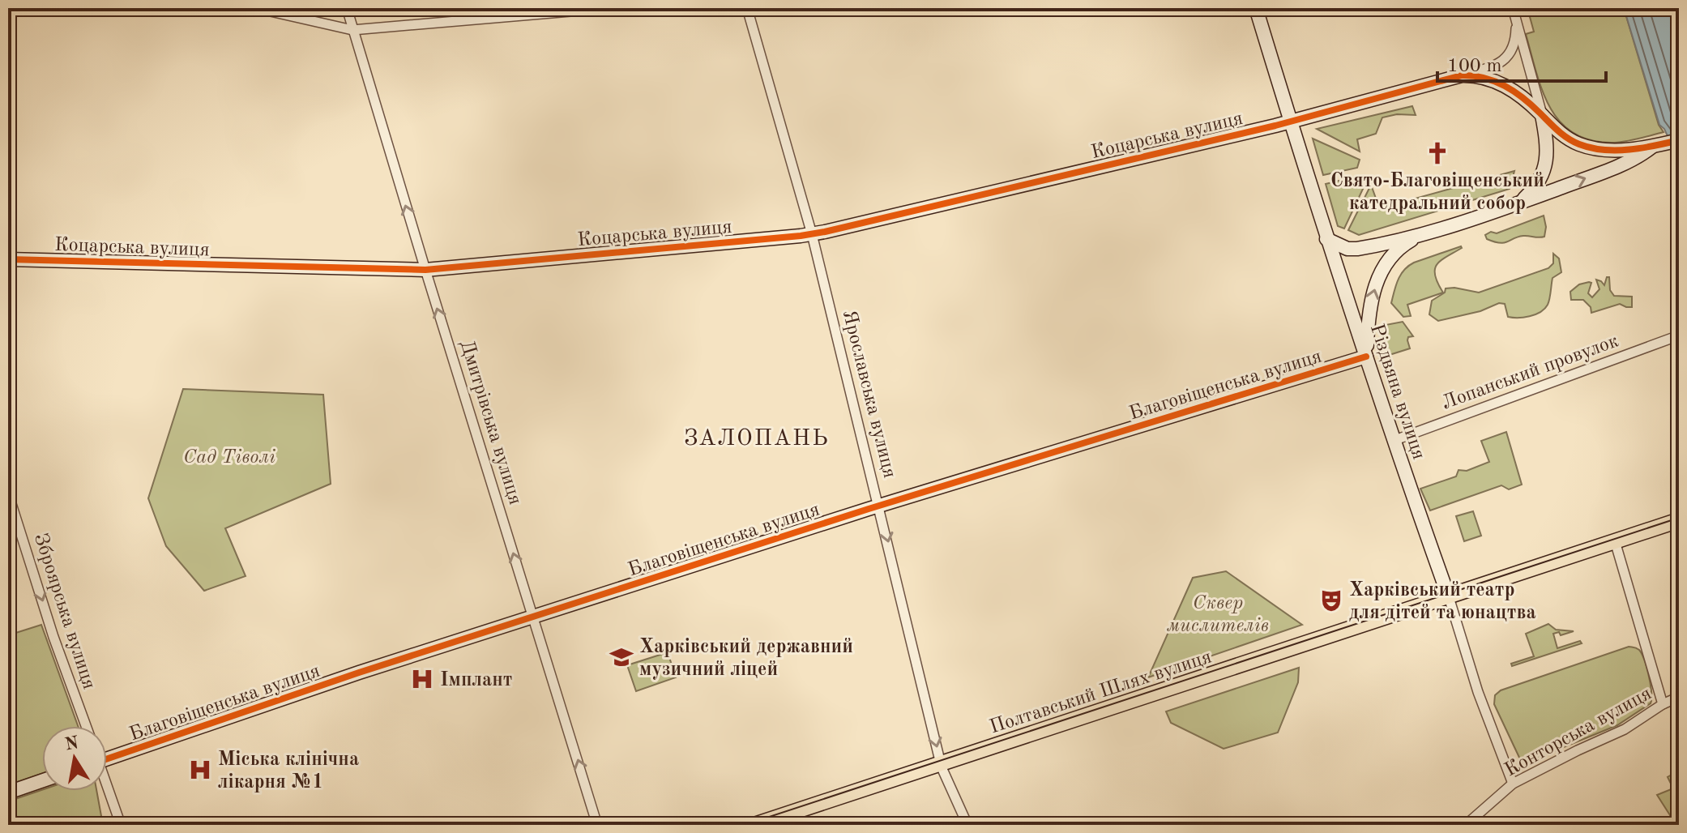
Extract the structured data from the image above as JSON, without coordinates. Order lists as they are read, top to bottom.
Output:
{
  "streets": {
    "main road": ["Полтавський Шлях вулиця"],
    "street": [
      "Коцарська вулиця",
      "Лопанський провулок",
      "Благовіщенська вулиця",
      "Різдвяна вулиця",
      "Ярославська вулиця",
      "Дмитрівська вулиця",
      "Зброярська вулиця",
      "Конторська вулиця"
    ]
  },
  "crossings": [
    ["Коцарська вулиця", "Різдвяна вулиця"],
    ["Коцарська вулиця", "Ярославська вулиця"],
    ["Коцарська вулиця", "Дмитрівська вулиця"],
    ["Лопанський провулок", "Різдвяна вулиця"],
    ["Благовіщенська вулиця", "Різдвяна вулиця"],
    ["Благовіщенська вулиця", "Ярославська вулиця"],
    ["Благовіщенська вулиця", "Дмитрівська вулиця"],
    ["Різдвяна вулиця", "Полтавський Шлях вулиця"],
    ["Різдвяна вулиця", "Конторська вулиця"],
    ["Ярославська вулиця", "Полтавський Шлях вулиця"]
  ],
  "one_way": ["Дмитрівська вулиця", "Зброярська вулиця"],
  "districts": ["ЗАЛОПАНЬ"],
  "parks": ["Сад Тіволі", "Сквер мислителів"],
  "places": {
    "church": ["Свято-Благовіщенський катедральний собор"],
    "theatre": ["Харківський театр для дітей та юнацтва"],
    "school or university": ["Харківський державний музичний ліцей"],
    "hospital": ["Імплант", "Міська клінічна лікарня №1"]
  },
  "scale_bar": "100 m",
  "north": "top"
}
